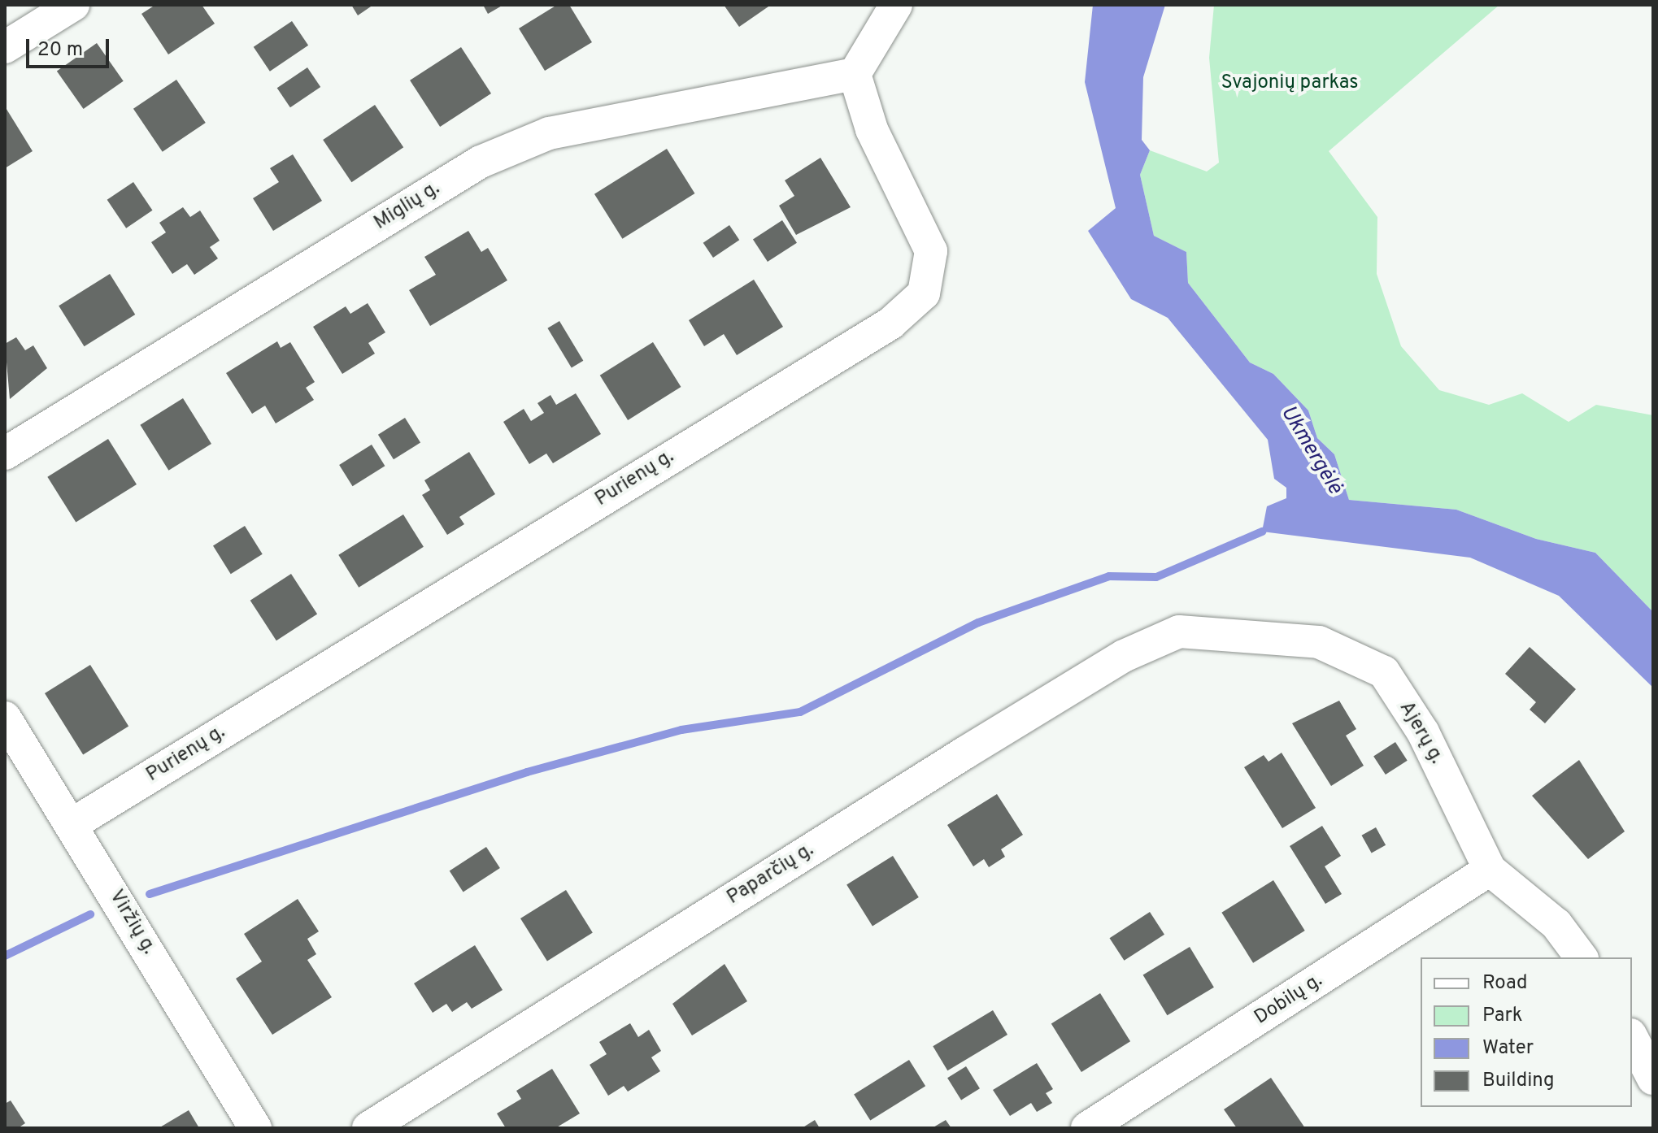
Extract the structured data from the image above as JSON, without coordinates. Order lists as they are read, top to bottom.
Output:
{
  "streets": {
    "street": [
      "Miglių g.",
      "Purienų g.",
      "Ajerų g.",
      "Paparčių g.",
      "Viržių g.",
      "Dobilų g."
    ]
  },
  "crossings": [
    ["Miglių g.", "Purienų g."],
    ["Purienų g.", "Viržių g."],
    ["Ajerų g.", "Paparčių g."],
    ["Ajerų g.", "Dobilų g."]
  ],
  "water": ["Ukmergėlė"],
  "parks": ["Svajonių parkas"],
  "legend": [
    "Road",
    "Park",
    "Water",
    "Building"
  ],
  "scale_bar": "20 m"
}
